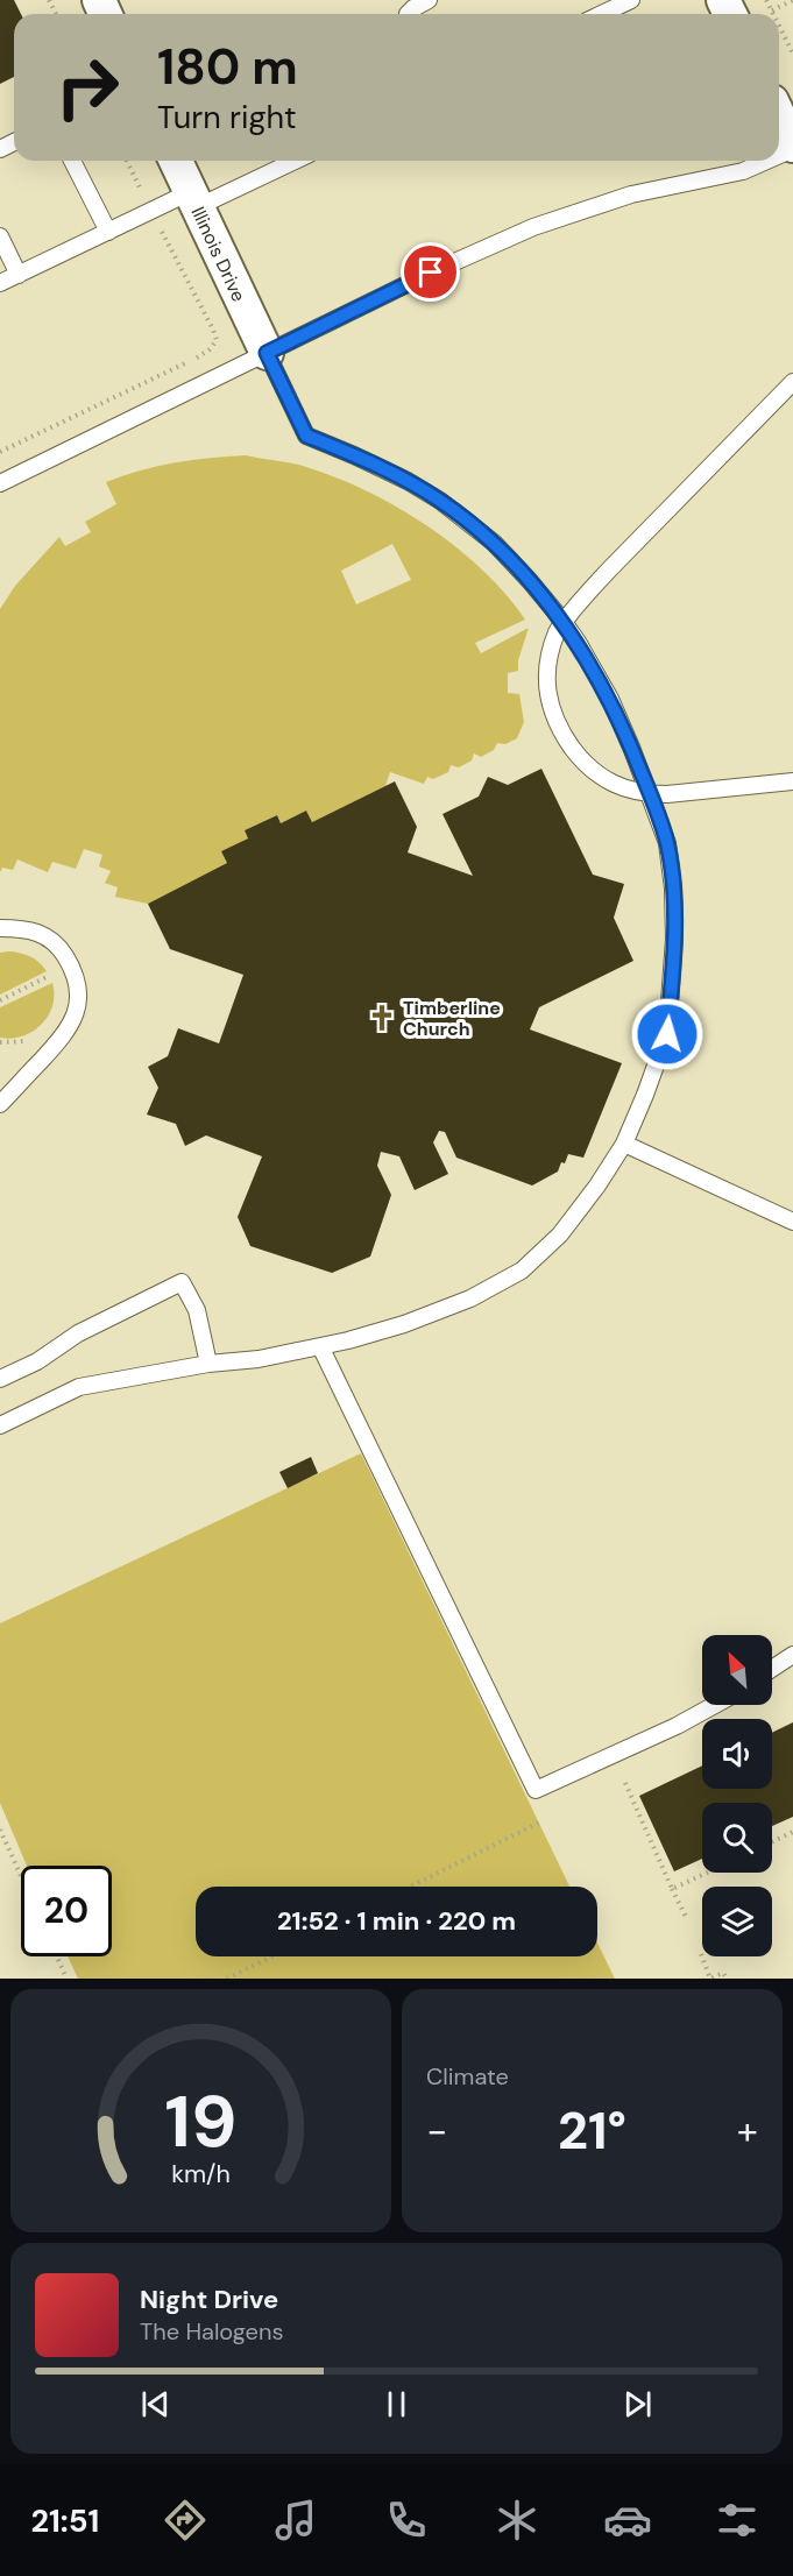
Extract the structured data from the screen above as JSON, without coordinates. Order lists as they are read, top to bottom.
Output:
{
  "streets": {
    "street": ["Illinois Drive"]
  },
  "places": {
    "church": ["Timberline Church"]
  },
  "north": "top left",
  "page": {
    "turn": ["180 m", "Turn right"],
    "limit": "20",
    "trip": "21:52 · 1 min · 220 m",
    "tile": "Climate",
    "heat": ["−", "21°", "+"],
    "song": ["Night Drive", "The Halogens"],
    "tabs": "21:51",
    "gauge": ["19", "km/h"]
  }
}
